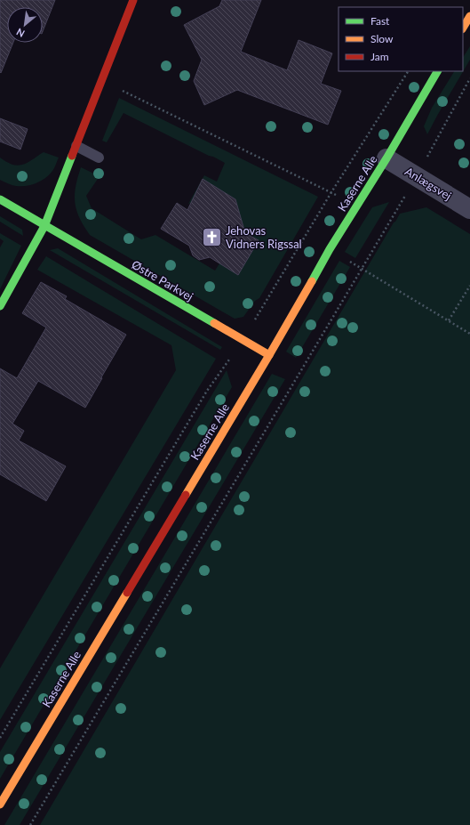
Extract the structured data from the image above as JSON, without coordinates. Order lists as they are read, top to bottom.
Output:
{
  "streets": {
    "street": ["Kaserne Alle", "Anlægsvej", "Østre Parkvej"]
  },
  "crossings": [
    ["Kaserne Alle", "Anlægsvej"],
    ["Kaserne Alle", "Østre Parkvej"]
  ],
  "places": {
    "church": ["Jehovas Vidners Rigssal"]
  },
  "legend": ["Fast", "Slow", "Jam"],
  "north": "bottom left"
}
